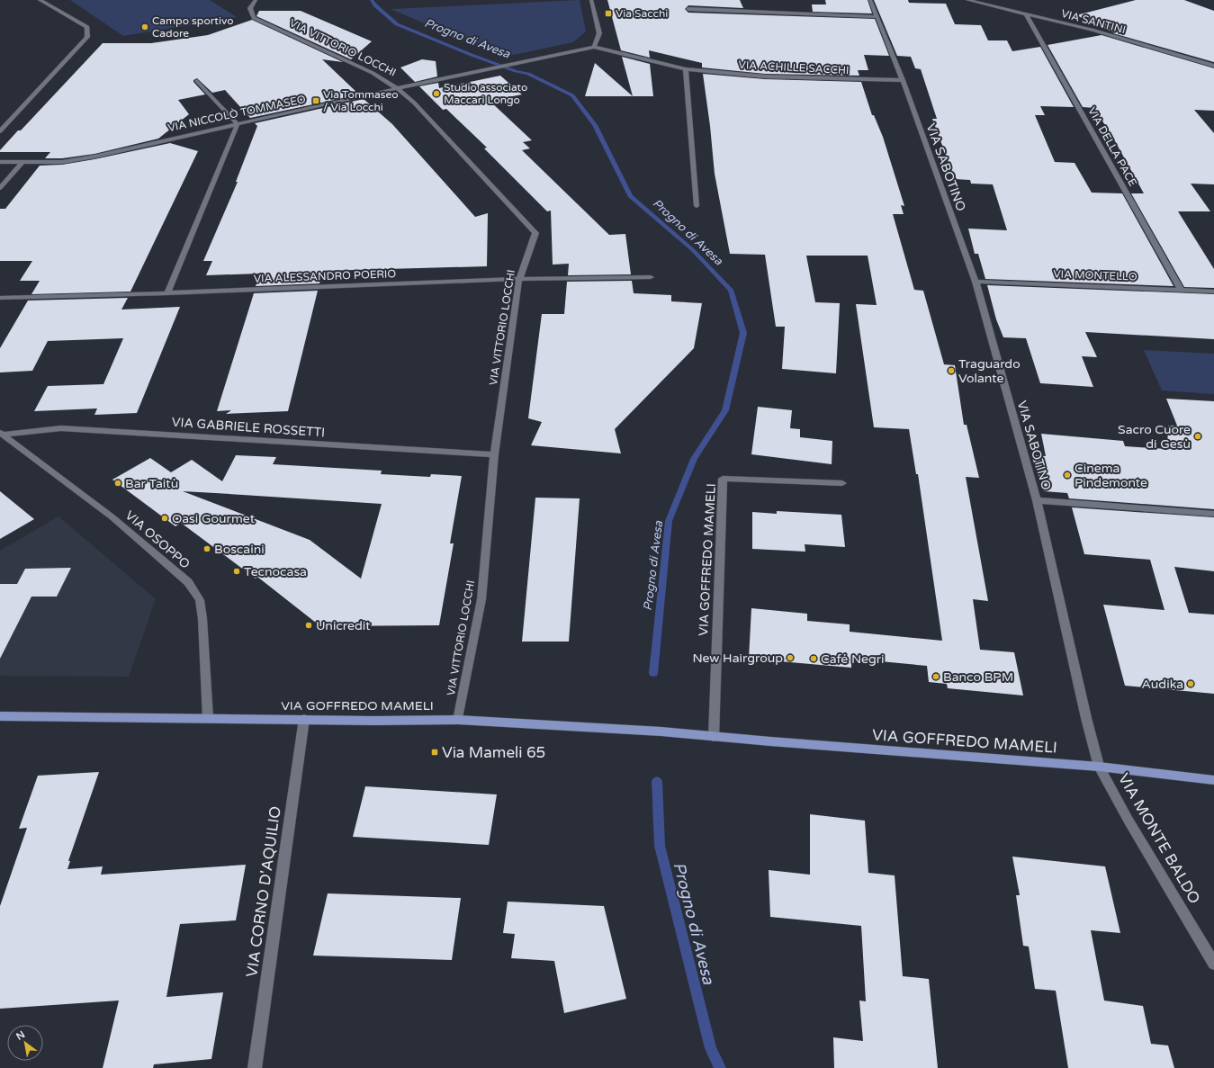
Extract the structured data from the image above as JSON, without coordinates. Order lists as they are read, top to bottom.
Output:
{
  "streets": {
    "main road": ["VIA GOFFREDO MAMELI"],
    "street": [
      "VIA SANTINI",
      "VIA VITTORIO LOCCHI",
      "VIA ACHILLE SACCHI",
      "VIA NICCOLÒ TOMMASEO",
      "VIA DELLA PACE",
      "VIA SABOTINO",
      "VIA MONTELLO",
      "VIA ALESSANDRO POERIO",
      "VIA GABRIELE ROSSETTI",
      "VIA OSOPPO",
      "VIA MONTE BALDO",
      "VIA CORNO D'AQUILIO"
    ]
  },
  "crossings": [
    ["VIA SANTINI", "VIA DELLA PACE"],
    ["VIA VITTORIO LOCCHI", "VIA NICCOLÒ TOMMASEO"],
    ["VIA VITTORIO LOCCHI", "VIA ALESSANDRO POERIO"],
    ["VIA VITTORIO LOCCHI", "VIA GABRIELE ROSSETTI"],
    ["VIA VITTORIO LOCCHI", "VIA GOFFREDO MAMELI"],
    ["VIA ACHILLE SACCHI", "VIA NICCOLÒ TOMMASEO"],
    ["VIA ACHILLE SACCHI", "VIA SABOTINO"],
    ["VIA DELLA PACE", "VIA MONTELLO"],
    ["VIA SABOTINO", "VIA MONTELLO"],
    ["VIA SABOTINO", "VIA GOFFREDO MAMELI"],
    ["VIA SABOTINO", "VIA MONTE BALDO"],
    ["VIA GABRIELE ROSSETTI", "VIA OSOPPO"],
    ["VIA OSOPPO", "VIA GOFFREDO MAMELI"],
    ["VIA GOFFREDO MAMELI", "VIA MONTE BALDO"],
    ["VIA GOFFREDO MAMELI", "VIA CORNO D'AQUILIO"]
  ],
  "water": ["Progno di Avesa"],
  "places": {
    "transit": ["Via Sacchi", "Via Tommaseo / Via Locchi", "Via Mameli 65"],
    "other": [
      "Campo sportivo Cadore",
      "Studio associato Maccari Longo",
      "Traguardo Volante",
      "Sacro Cuore di Gesù",
      "Cinema Pindemonte",
      "Bar Taitù",
      "Oasi Gourmet",
      "Boscaini",
      "Tecnocasa",
      "Unicredit",
      "New Hairgroup",
      "Café Negri",
      "Banco BPM",
      "Audika"
    ]
  },
  "north": "top left"
}
